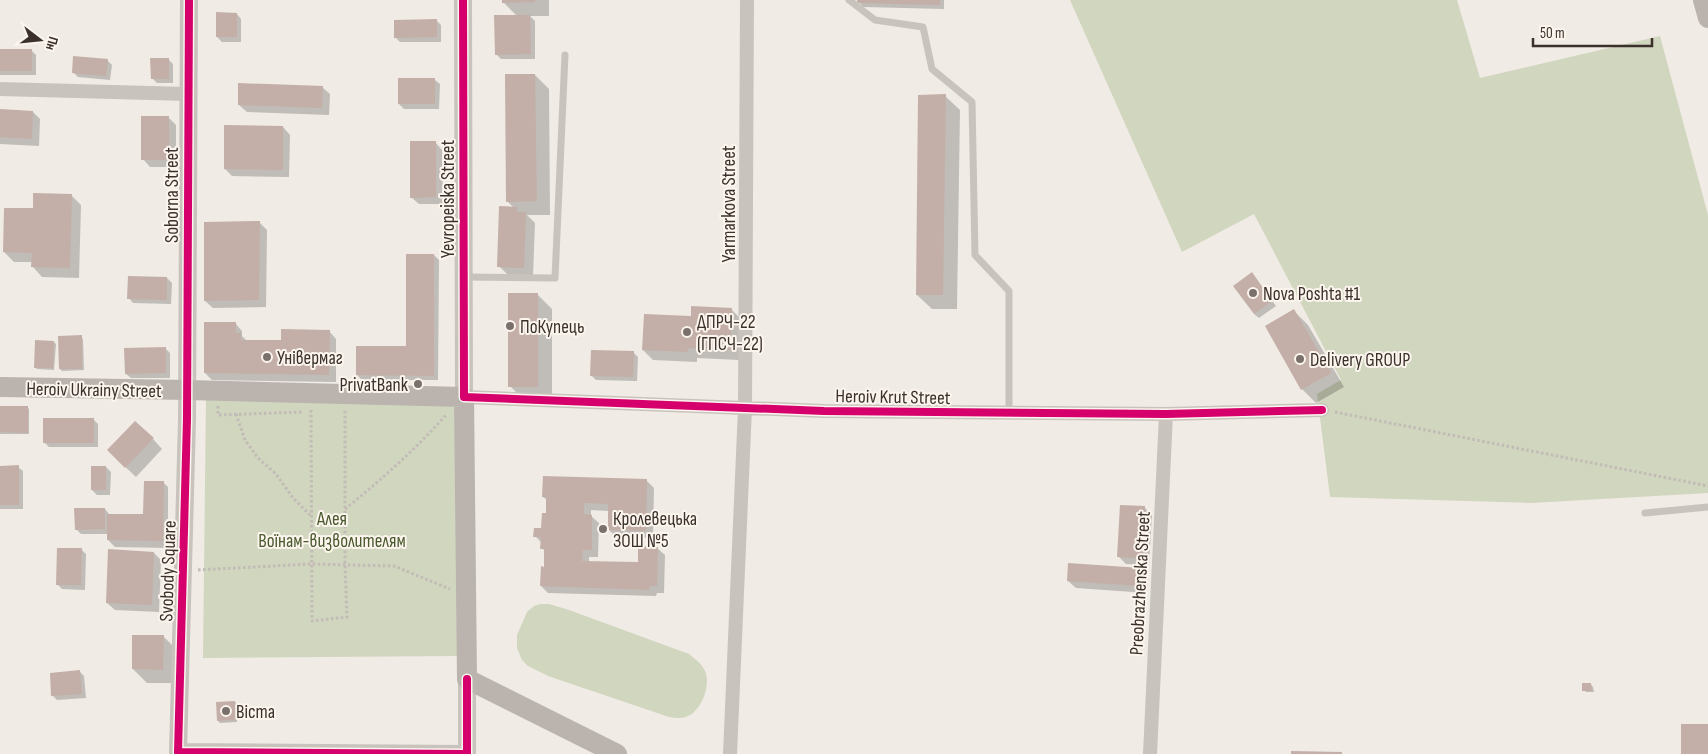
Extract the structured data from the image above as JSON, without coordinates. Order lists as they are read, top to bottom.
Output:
{
  "streets": {
    "main road": ["Heroiv Ukrainy Street"],
    "street": [
      "Soborna Street",
      "Yevropeiska Street",
      "Yarmarkova Street",
      "Heroiv Krut Street",
      "Svobody Square",
      "Preobrazhenska Street"
    ]
  },
  "crossings": [
    ["Soborna Street", "Heroiv Ukrainy Street"],
    ["Soborna Street", "Svobody Square"],
    ["Yevropeiska Street", "Heroiv Krut Street"],
    ["Yarmarkova Street", "Heroiv Krut Street"],
    ["Heroiv Ukrainy Street", "Svobody Square"],
    ["Heroiv Krut Street", "Preobrazhenska Street"]
  ],
  "parks": ["Алея Воїнам-визволителям"],
  "places": [
    "Nova Poshta #1",
    "ПоКупець",
    "ДПРЧ-22 (ГПСЧ-22)",
    "Універмаг",
    "Delivery GROUP",
    "PrivatBank",
    "Кролевецька ЗОШ №5",
    "Віста"
  ],
  "scale_bar": "50 m",
  "north": "right"
}
